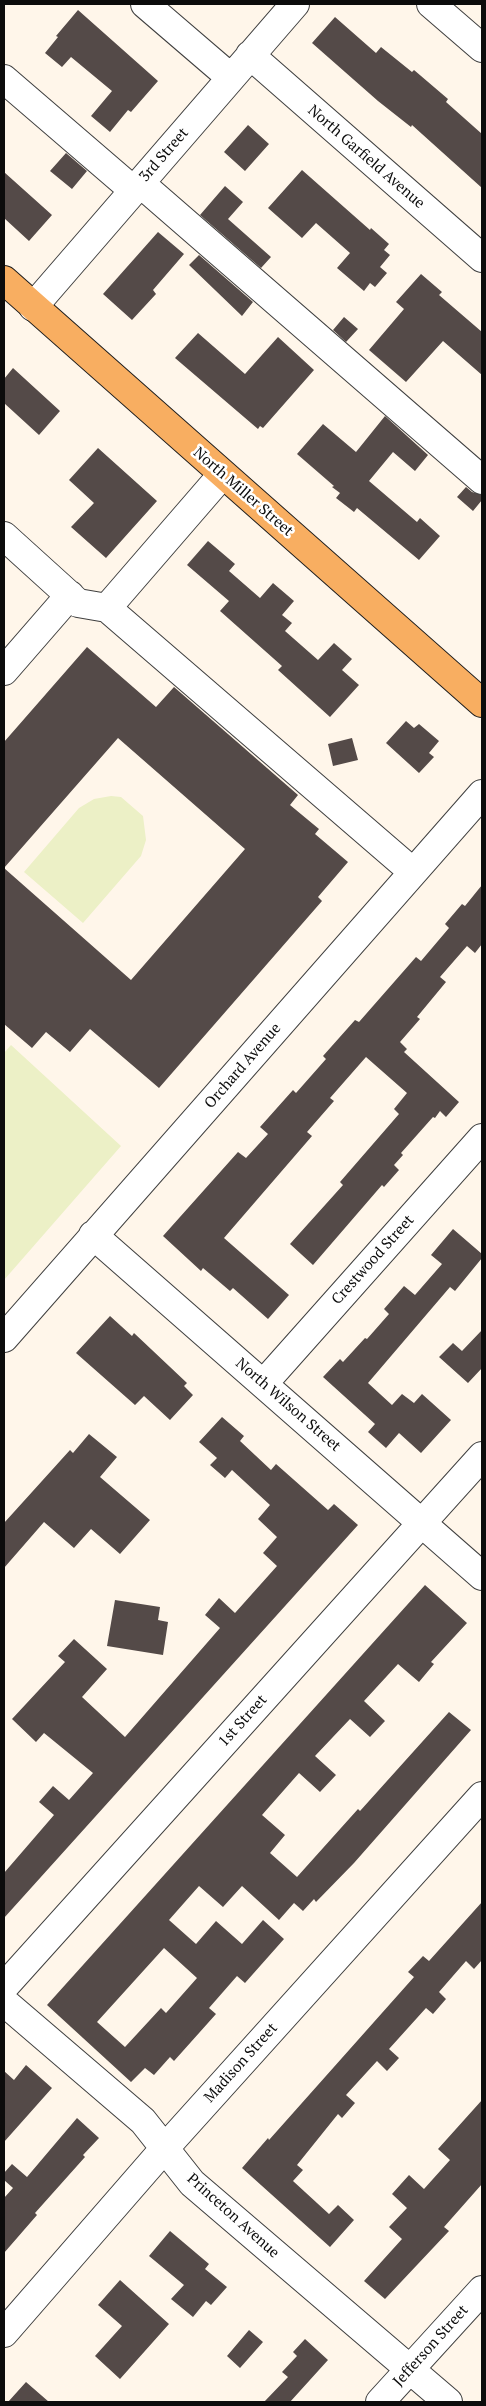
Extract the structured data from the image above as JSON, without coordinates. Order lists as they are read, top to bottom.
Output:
{
  "streets": {
    "main road": ["North Miller Street"],
    "street": [
      "3rd Street",
      "North Garfield Avenue",
      "Orchard Avenue",
      "Crestwood Street",
      "North Wilson Street",
      "1st Street",
      "Madison Street",
      "Princeton Avenue",
      "Jefferson Street"
    ]
  },
  "crossings": [
    ["3rd Street", "North Garfield Avenue"],
    ["3rd Street", "North Miller Street"],
    ["Orchard Avenue", "North Wilson Street"],
    ["Crestwood Street", "North Wilson Street"],
    ["North Wilson Street", "1st Street"],
    ["Madison Street", "Princeton Avenue"],
    ["Princeton Avenue", "Jefferson Street"]
  ]
}
